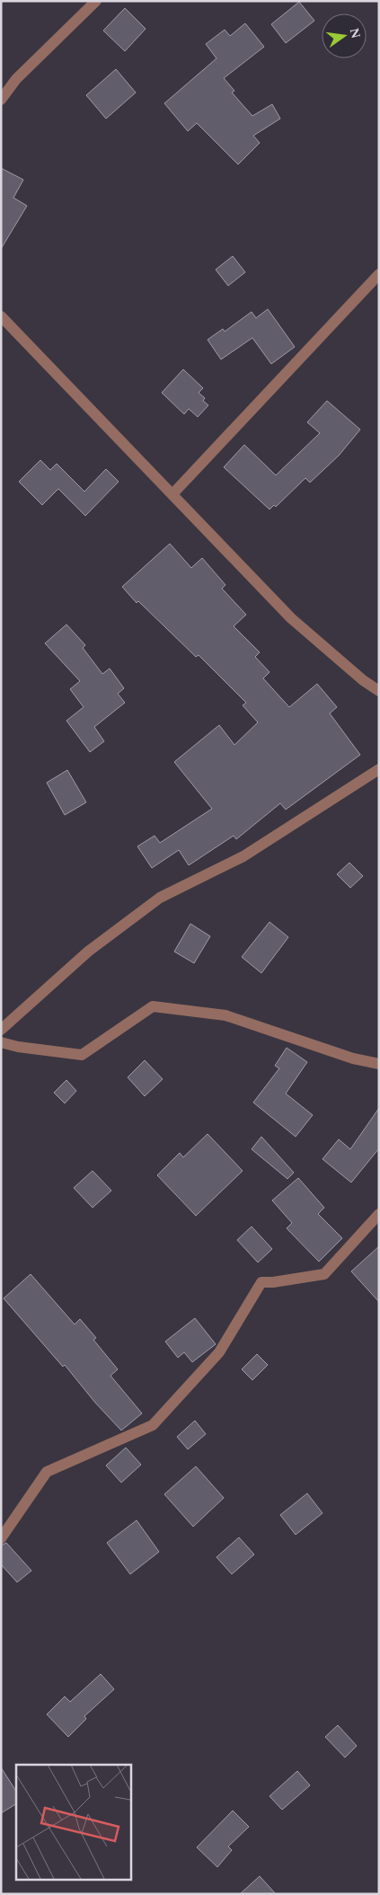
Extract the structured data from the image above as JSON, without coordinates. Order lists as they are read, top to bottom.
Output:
{
  "north": "right"
}
